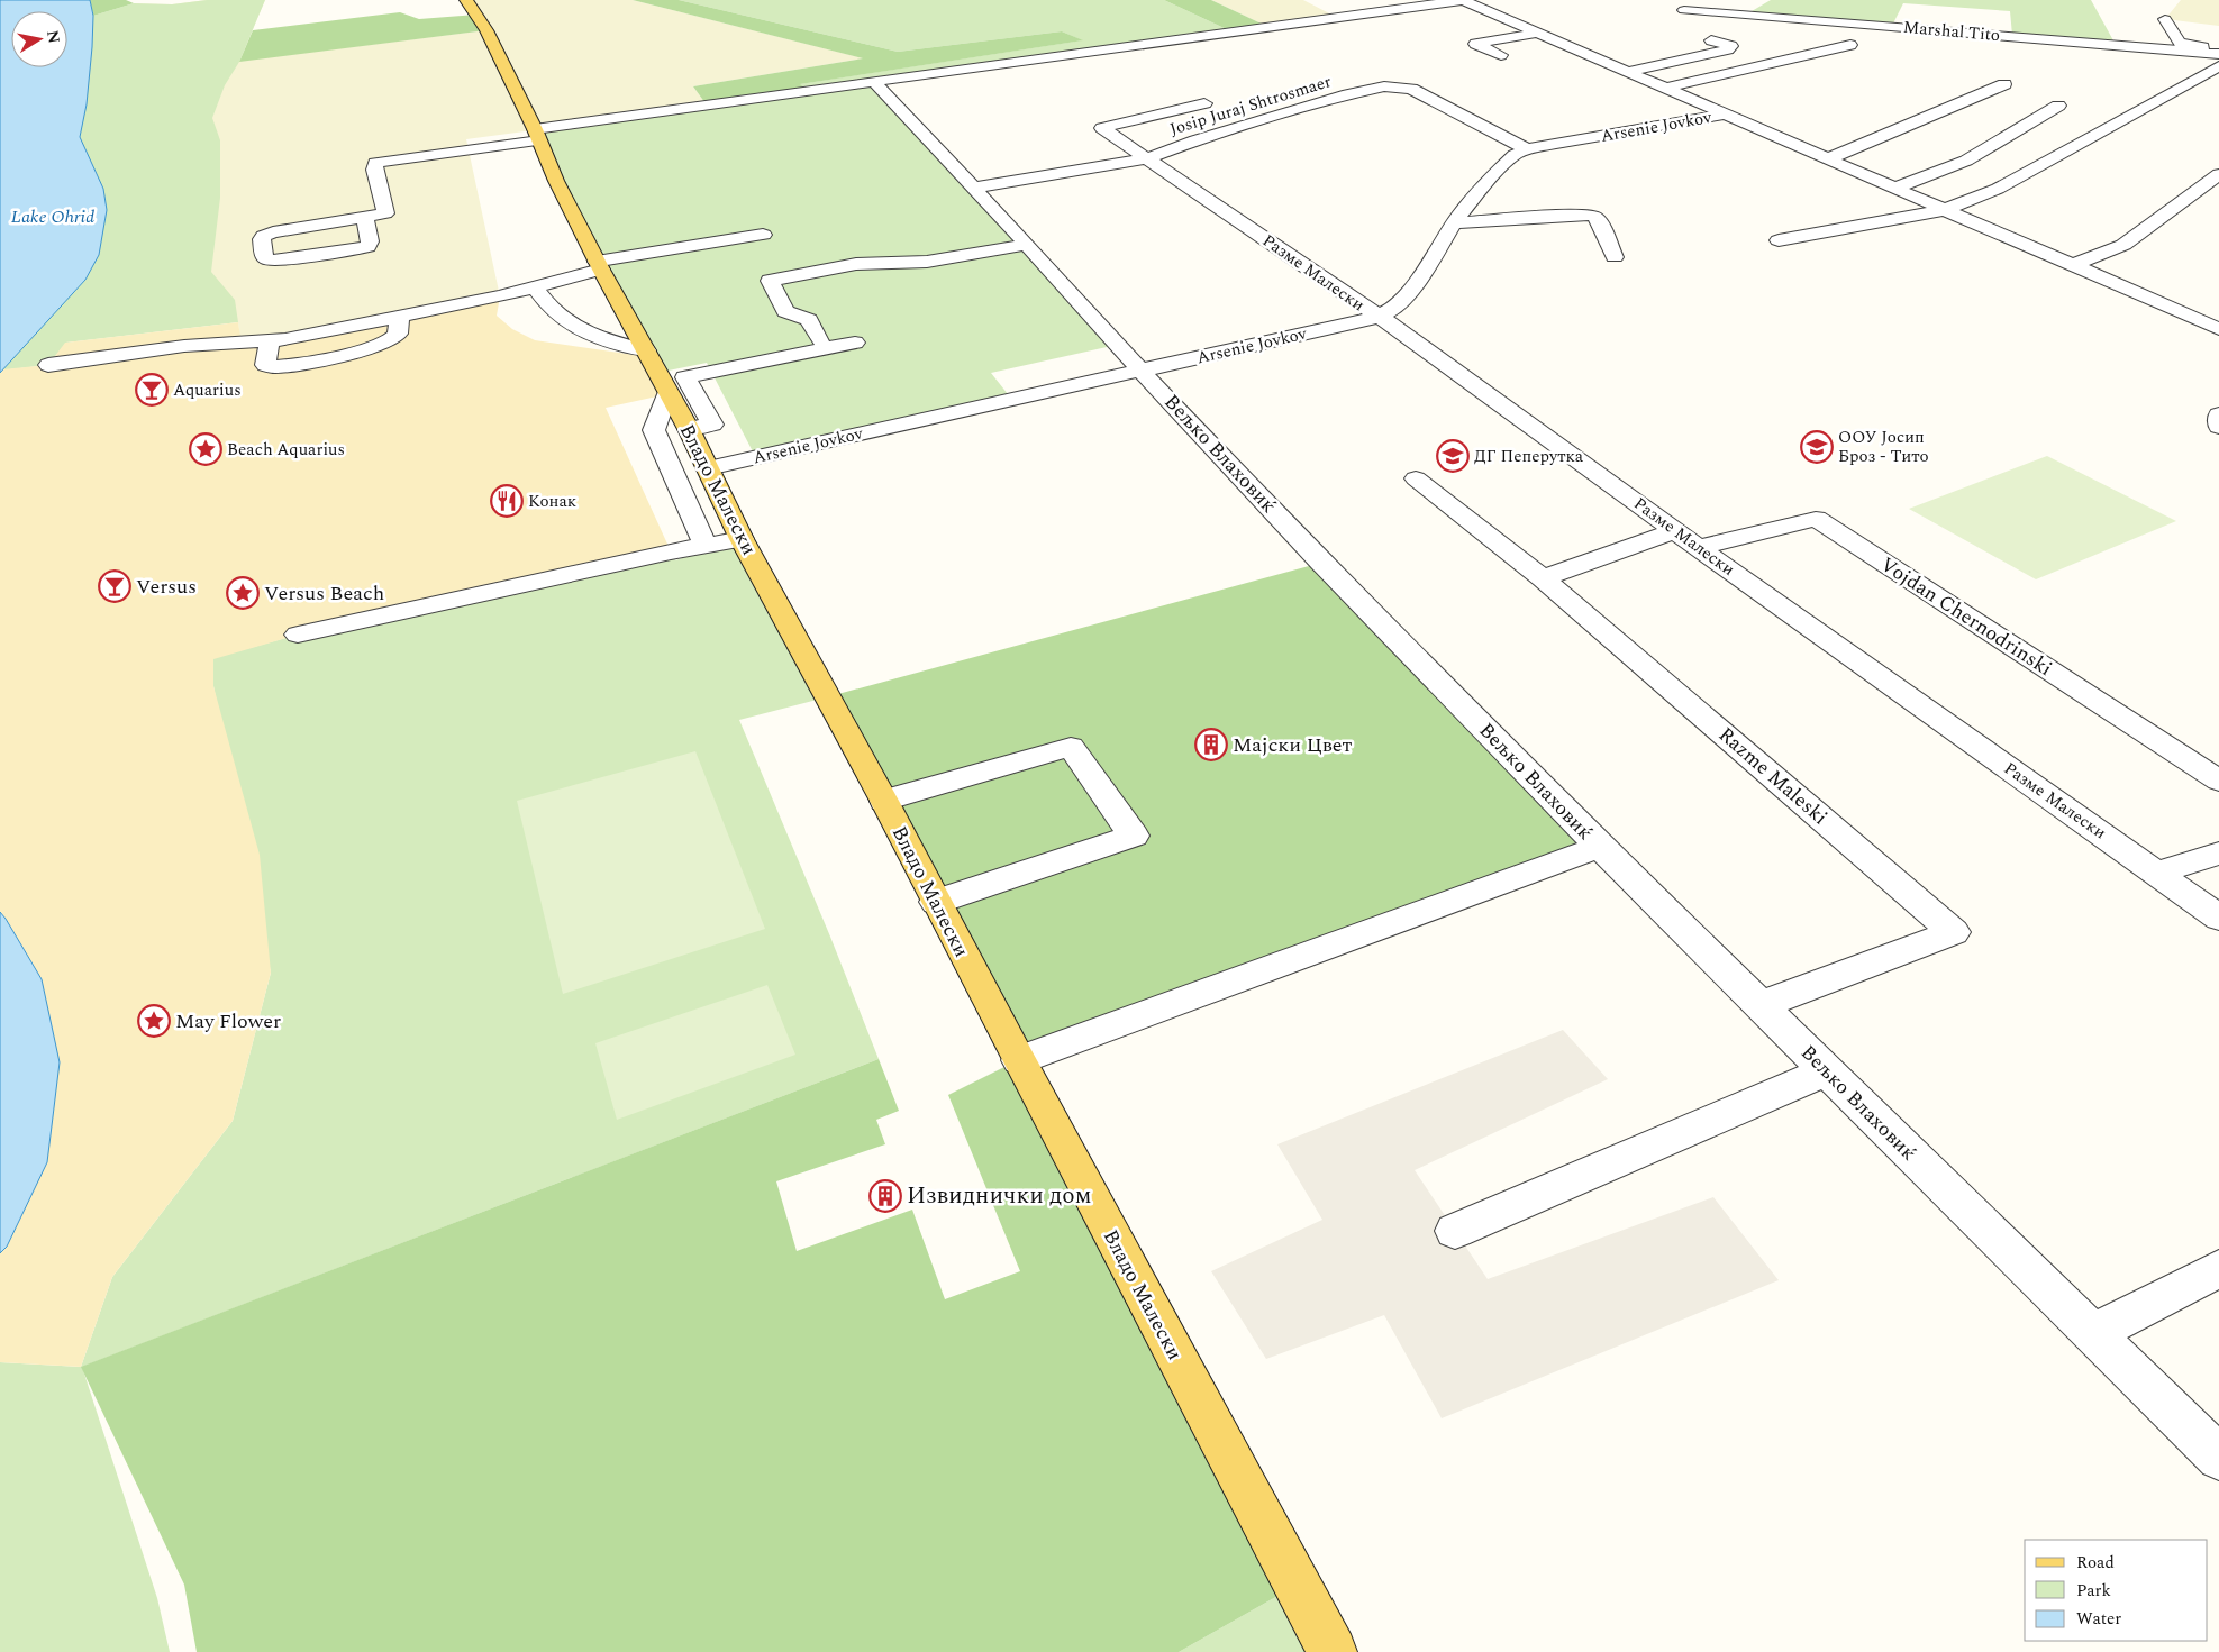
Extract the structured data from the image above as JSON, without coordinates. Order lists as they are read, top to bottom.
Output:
{
  "streets": {
    "main road": ["Владо Малески"],
    "street": [
      "Marshal Tito",
      "Josip Juraj Shtrosmaer",
      "Arsenie Jovkov",
      "Разме Малески",
      "Вељко Влаховиќ",
      "Vojdan Chernodrinski",
      "Razme Maleski"
    ]
  },
  "crossings": [
    ["Josip Juraj Shtrosmaer", "Arsenie Jovkov"],
    ["Josip Juraj Shtrosmaer", "Разме Малески"],
    ["Josip Juraj Shtrosmaer", "Вељко Влаховиќ"],
    ["Arsenie Jovkov", "Разме Малески"],
    ["Arsenie Jovkov", "Вељко Влаховиќ"],
    ["Arsenie Jovkov", "Владо Малески"],
    ["Разме Малески", "Vojdan Chernodrinski"],
    ["Вељко Влаховиќ", "Razme Maleski"]
  ],
  "water": ["Lake Ohrid"],
  "places": {
    "bar": ["Aquarius", "Versus"],
    "school or university": ["ООУ Јосип Броз - Тито", "ДГ Пеперутка"],
    "place": ["Beach Aquarius", "Versus Beach", "May Flower"],
    "restaurant": ["Конак"],
    "building": ["Мајски Цвет", "Извиднички дом"]
  },
  "legend": ["Road", "Park", "Water"],
  "north": "right"
}
